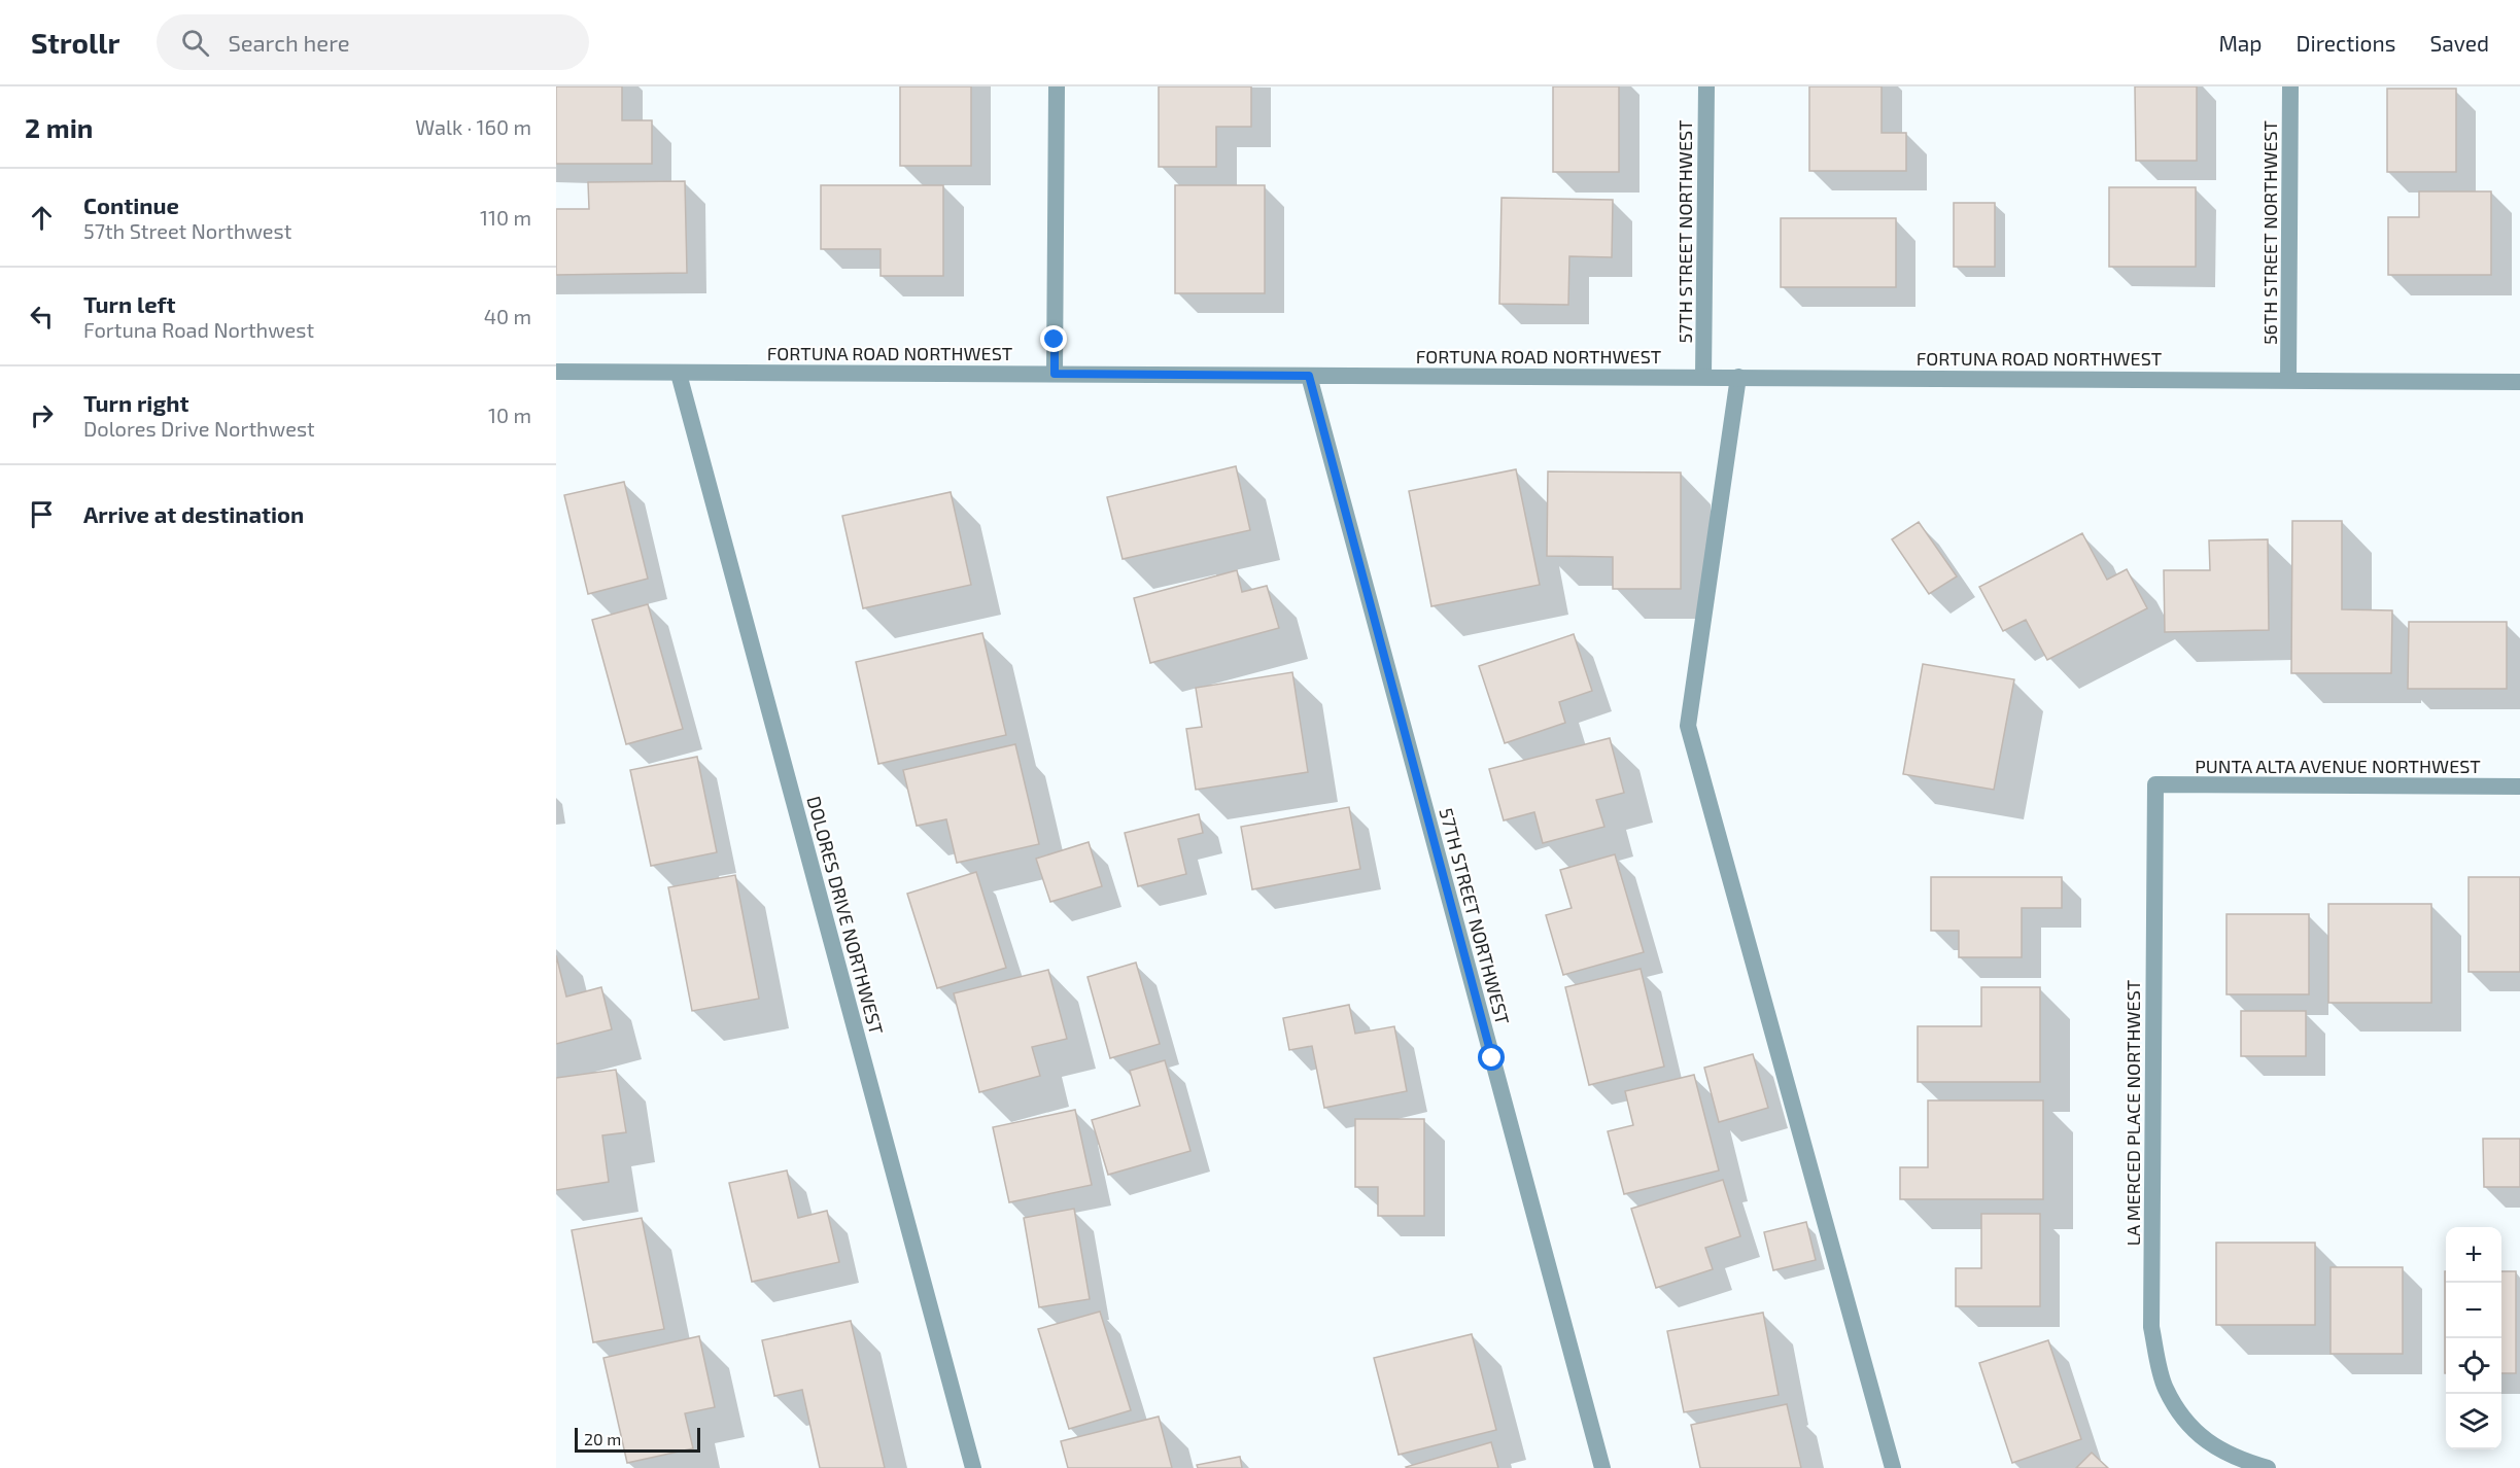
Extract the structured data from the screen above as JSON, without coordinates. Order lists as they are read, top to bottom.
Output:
{
  "streets": {
    "street": [
      "57TH STREET NORTHWEST",
      "56TH STREET NORTHWEST",
      "FORTUNA ROAD NORTHWEST",
      "PUNTA ALTA AVENUE NORTHWEST",
      "DOLORES DRIVE NORTHWEST",
      "LA MERCED PLACE NORTHWEST"
    ]
  },
  "crossings": [
    ["57TH STREET NORTHWEST", "FORTUNA ROAD NORTHWEST"],
    ["56TH STREET NORTHWEST", "FORTUNA ROAD NORTHWEST"],
    ["FORTUNA ROAD NORTHWEST", "DOLORES DRIVE NORTHWEST"],
    ["PUNTA ALTA AVENUE NORTHWEST", "LA MERCED PLACE NORTHWEST"]
  ],
  "scale_bar": "20 m",
  "page": {
    "header": "Strollr",
    "search": "Search here",
    "nav": ["Map", "Directions", "Saved"],
    "heading": ["2 min", "Walk · 160 m"],
    "list": [
      ["Continue", "57th Street Northwest", "110 m"],
      ["Turn left", "Fortuna Road Northwest", "40 m"],
      ["Turn right", "Dolores Drive Northwest", "10 m"],
      "Arrive at destination"
    ],
    "map_buttons": ["+", "−"],
    "scale": "20 m"
  }
}
